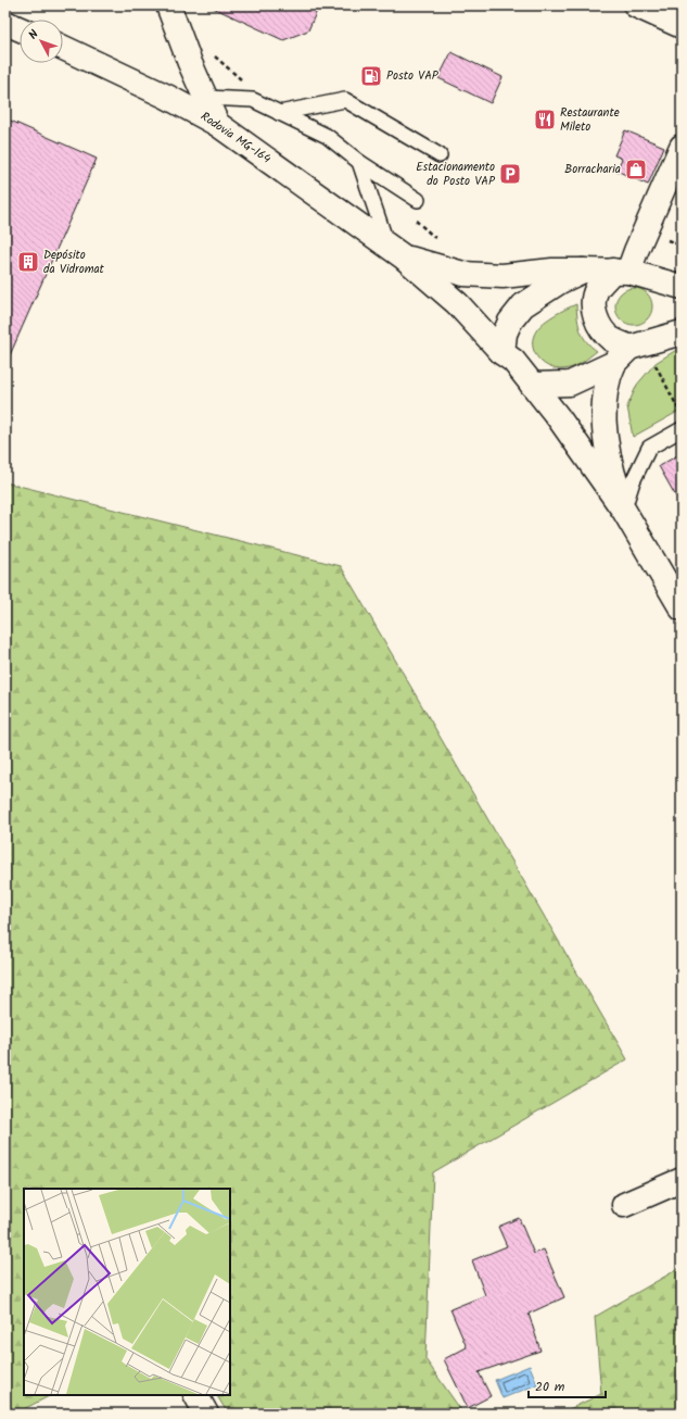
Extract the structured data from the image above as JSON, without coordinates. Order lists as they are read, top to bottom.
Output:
{
  "streets": {
    "main road": ["Rodovia MG-164"]
  },
  "places": {
    "fuel station": ["Posto VAP"],
    "restaurant": ["Restaurante Mileto"],
    "shop": ["Borracharia"],
    "parking": ["Estacionamento do Posto VAP"],
    "building": ["Depósito da Vidromat"]
  },
  "scale_bar": "20 m",
  "north": "top left"
}
